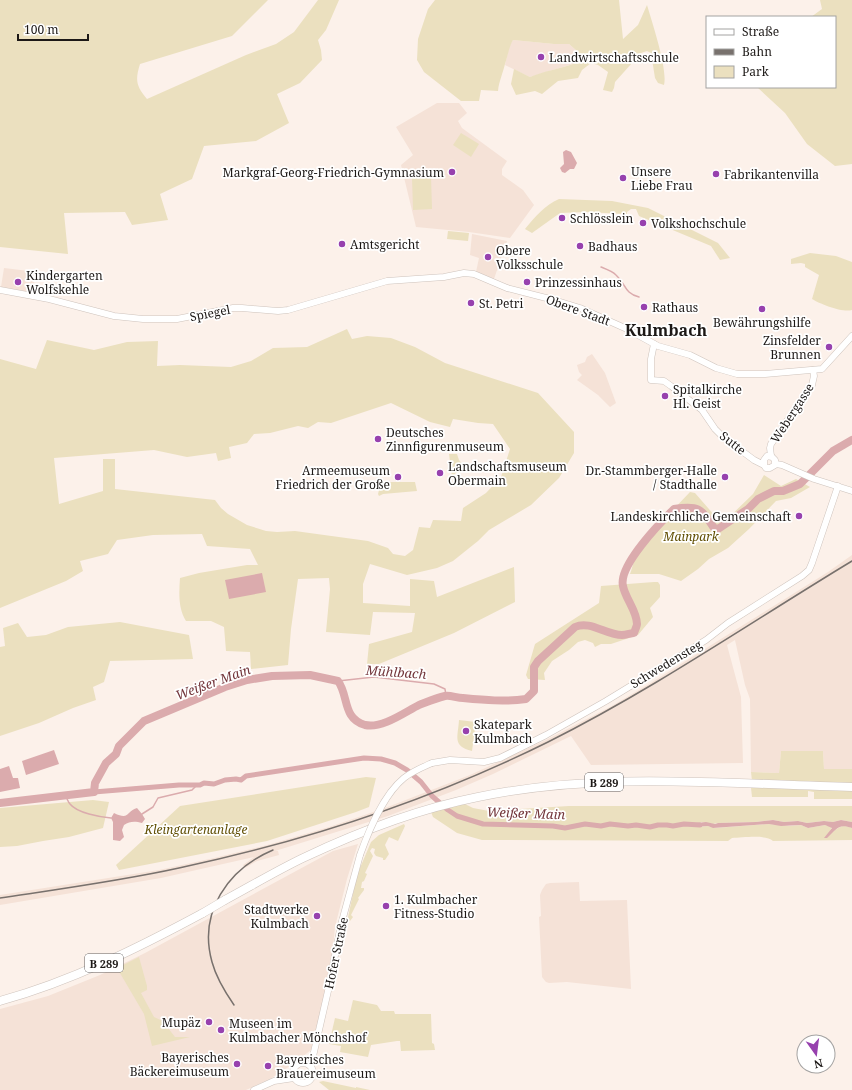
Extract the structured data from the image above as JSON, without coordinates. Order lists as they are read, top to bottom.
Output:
{
  "streets": {
    "highway": ["B 289"],
    "street": [
      "Obere Stadt",
      "Spiegel",
      "Webergasse",
      "Sutte",
      "Schwedensteg",
      "Hofer Straße"
    ]
  },
  "crossings": [
    ["Obere Stadt", "Spiegel"],
    ["Obere Stadt", "Webergasse"],
    ["Obere Stadt", "Sutte"],
    ["Webergasse", "Sutte"],
    ["Schwedensteg", "Hofer Straße"]
  ],
  "districts": ["Kulmbach"],
  "water": ["Mühlbach", "Weißer Main"],
  "parks": ["Mainpark", "Kleingartenanlage"],
  "places": [
    "Landwirtschaftsschule",
    "Markgraf-Georg-Friedrich-Gymnasium",
    "Fabrikantenvilla",
    "Unsere Liebe Frau",
    "Schlösslein",
    "Volkshochschule",
    "Amtsgericht",
    "Badhaus",
    "Obere Volksschule",
    "Kindergarten Wolfskehle",
    "Prinzessinhaus",
    "St. Petri",
    "Rathaus",
    "Bewährungshilfe",
    "Zinsfelder Brunnen",
    "Spitalkirche Hl. Geist",
    "Deutsches Zinnfigurenmuseum",
    "Landschaftsmuseum Obermain",
    "Armeemuseum Friedrich der Große",
    "Dr.-Stammberger-Halle / Stadthalle",
    "Landeskirchliche Gemeinschaft",
    "Skatepark Kulmbach",
    "1. Kulmbacher Fitness-Studio",
    "Stadtwerke Kulmbach",
    "Mupäz",
    "Museen im Kulmbacher Mönchshof",
    "Bayerisches Bäckereimuseum",
    "Bayerisches Brauereimuseum"
  ],
  "legend": ["Straße", "Bahn", "Park"],
  "scale_bar": "100 m",
  "north": "bottom"
}
